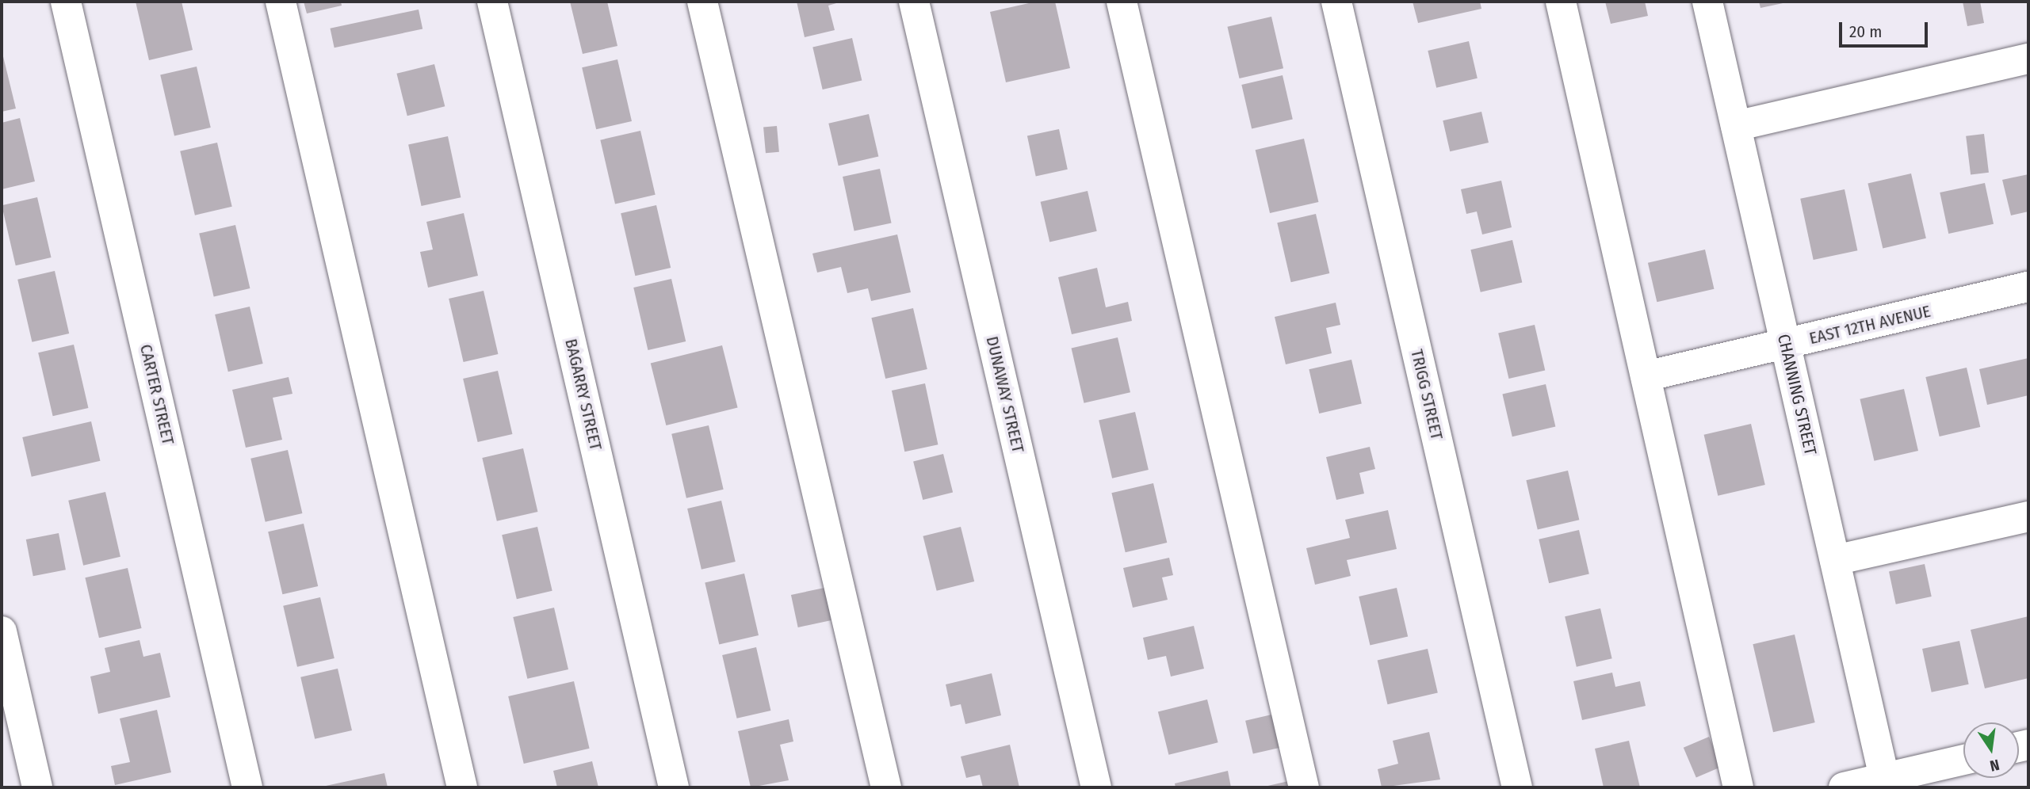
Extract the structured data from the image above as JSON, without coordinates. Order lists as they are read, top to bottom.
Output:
{
  "streets": {
    "street": [
      "EAST 12TH AVENUE",
      "CARTER STREET",
      "BAGARRY STREET",
      "DUNAWAY STREET",
      "TRIGG STREET",
      "CHANNING STREET"
    ]
  },
  "crossings": [
    ["EAST 12TH AVENUE", "CHANNING STREET"]
  ],
  "scale_bar": "20 m",
  "north": "bottom"
}
